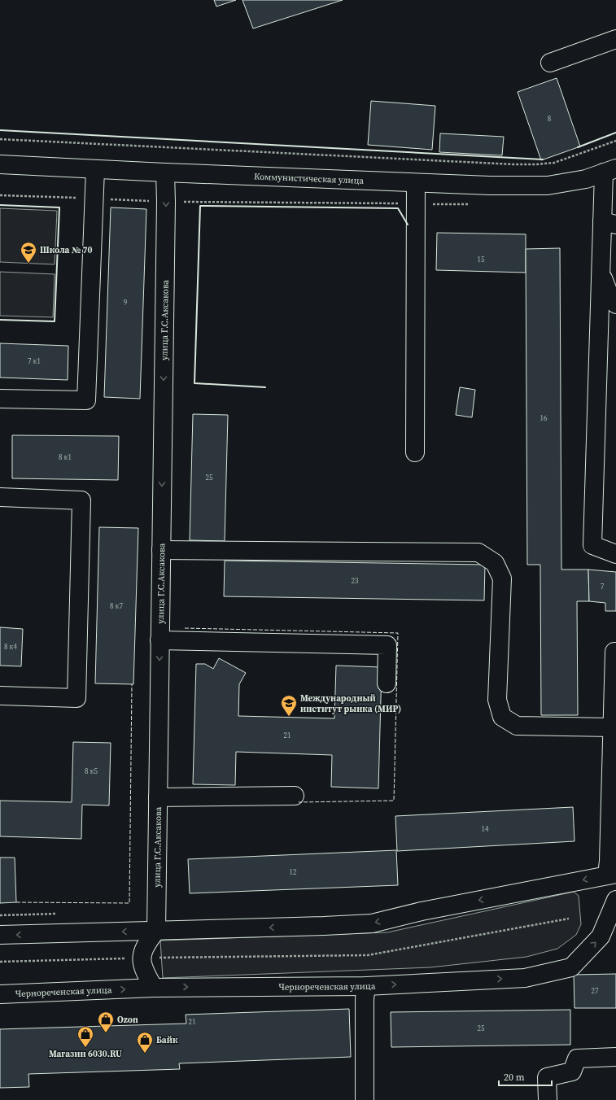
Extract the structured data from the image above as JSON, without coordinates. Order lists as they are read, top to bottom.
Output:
{
  "streets": {
    "street": ["Коммунистическая улица", "улица Г.С.Аксакова", "Чернореченская улица"]
  },
  "crossings": [
    ["Коммунистическая улица", "улица Г.С.Аксакова"]
  ],
  "one_way": ["улица Г.С.Аксакова"],
  "places": {
    "school or university": ["Школа № 70", "Международный институт рынка (МИР)"],
    "shop": ["Ozon", "Магазин 6030.RU", "Байк"]
  },
  "house_numbers": [
    "8",
    "15",
    "9",
    "7 к1",
    "16",
    "8 к1",
    "25",
    "23",
    "7",
    "8 к7",
    "8 к4",
    "21",
    "8 к5",
    "14",
    "12",
    "27",
    "21",
    "25"
  ],
  "scale_bar": "20 m"
}
